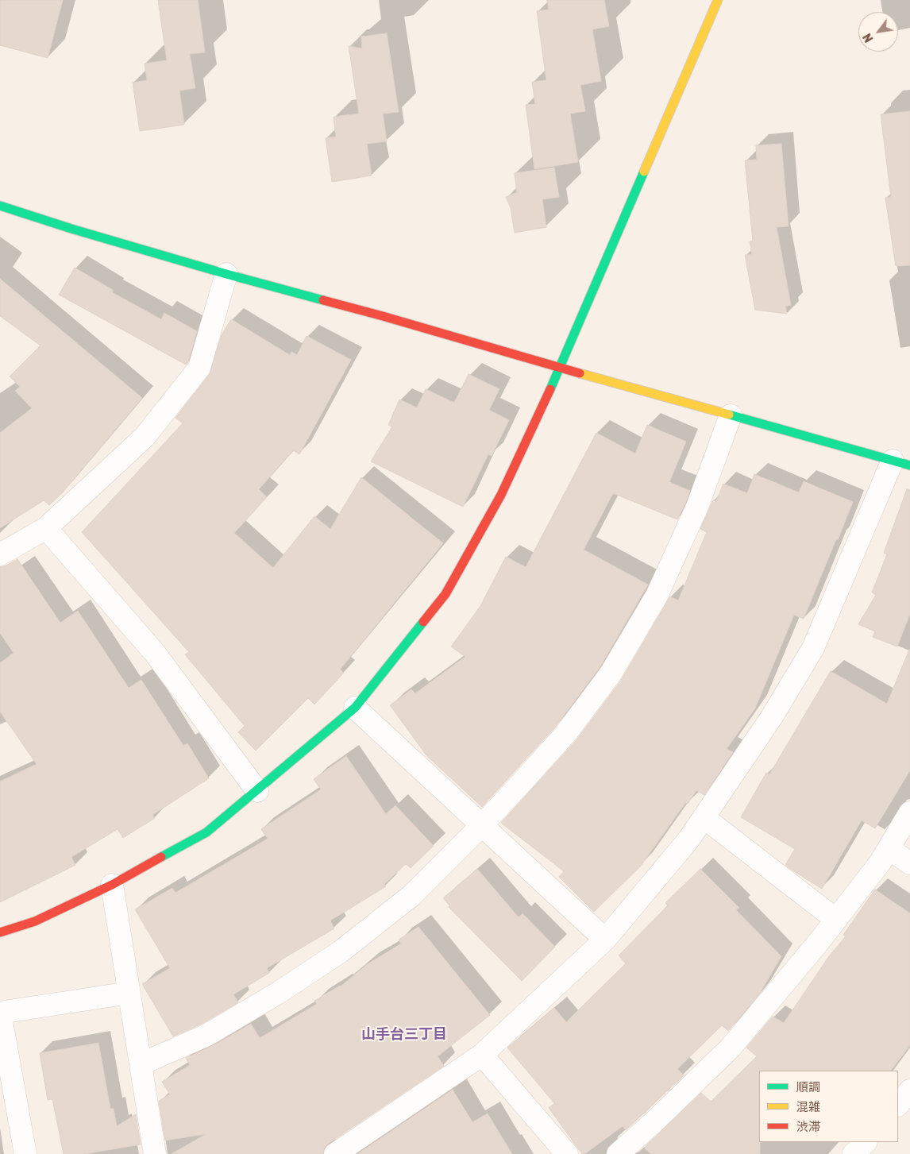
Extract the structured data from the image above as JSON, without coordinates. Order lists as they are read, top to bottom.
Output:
{
  "districts": ["山手台三丁目"],
  "legend": ["順調", "混雑", "渋滞"],
  "north": "bottom left"
}
